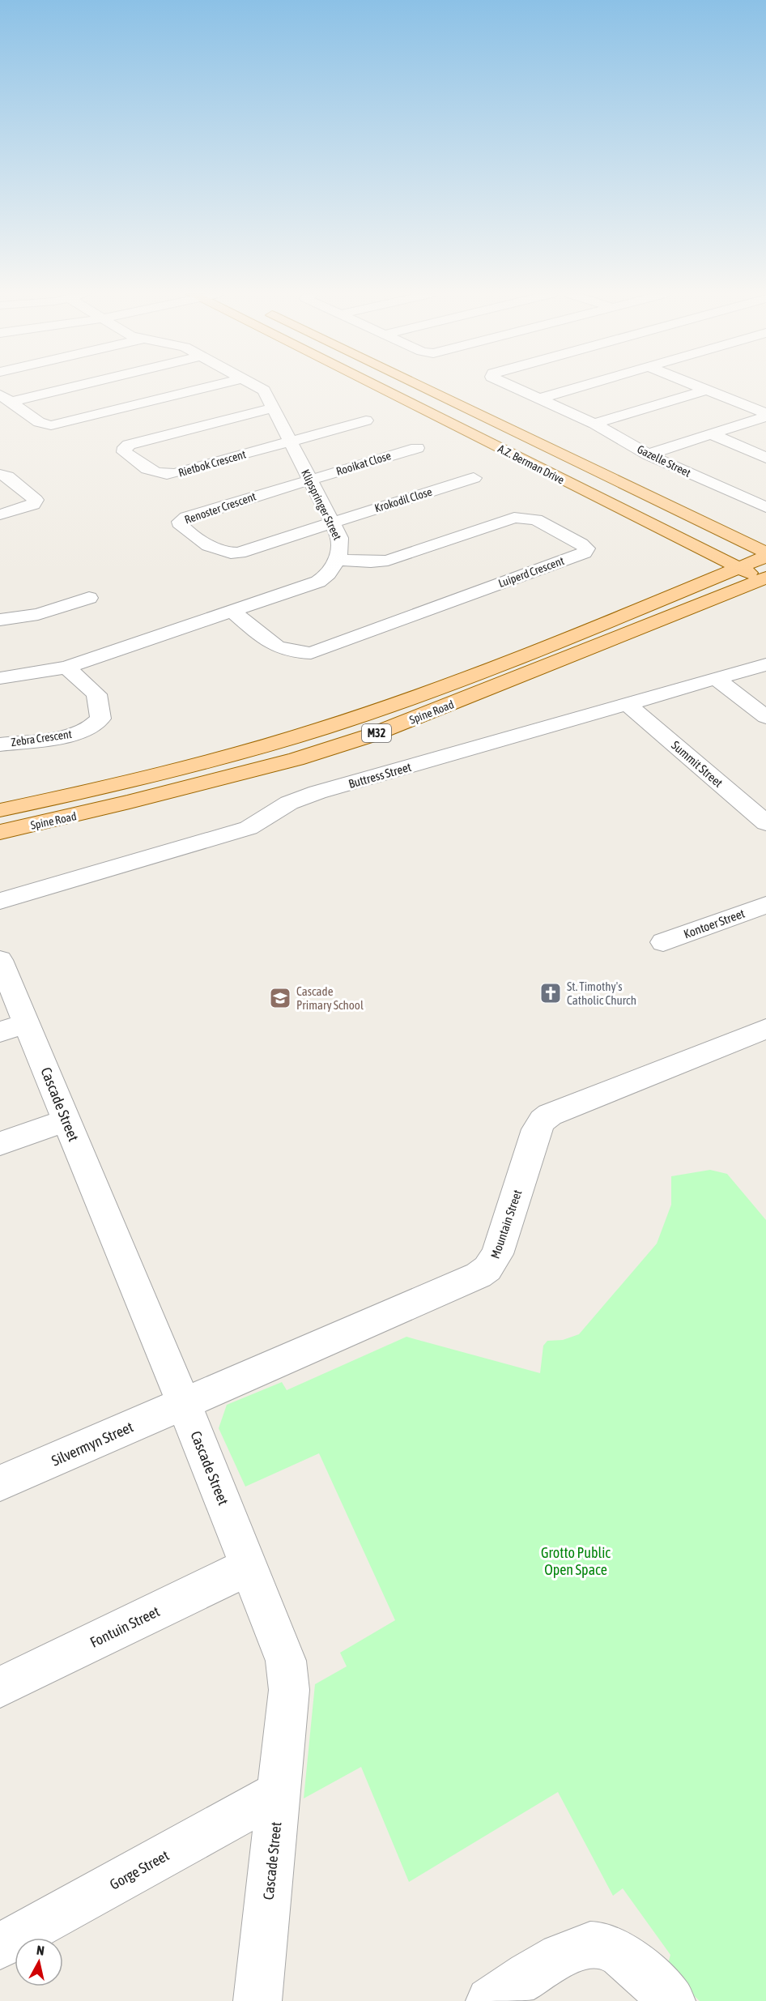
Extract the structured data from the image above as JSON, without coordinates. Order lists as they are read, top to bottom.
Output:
{
  "streets": {
    "main road": ["A.Z. Berman Drive", "Spine Road", "M32"],
    "street": [
      "Gazelle Street",
      "Rietbok Crescent",
      "Rooikat Close",
      "Krokodil Close",
      "Klipspringer Street",
      "Renoster Crescent",
      "Luiperd Crescent",
      "Zebra Crescent",
      "Summit Street",
      "Buttress Street",
      "Kontoer Street",
      "Cascade Street",
      "Mountain Street",
      "Silvermyn Street",
      "Fontuin Street",
      "Gorge Street"
    ]
  },
  "crossings": [
    ["Rietbok Crescent", "Klipspringer Street"],
    ["Rooikat Close", "Klipspringer Street"],
    ["Rooikat Close", "Renoster Crescent"],
    ["A.Z. Berman Drive", "Spine Road"],
    ["Krokodil Close", "Klipspringer Street"],
    ["Krokodil Close", "Renoster Crescent"],
    ["Klipspringer Street", "Renoster Crescent"],
    ["Klipspringer Street", "Luiperd Crescent"],
    ["Klipspringer Street", "Zebra Crescent"],
    ["Summit Street", "Buttress Street"],
    ["Cascade Street", "Mountain Street"],
    ["Cascade Street", "Silvermyn Street"],
    ["Cascade Street", "Fontuin Street"],
    ["Cascade Street", "Gorge Street"],
    ["Mountain Street", "Silvermyn Street"]
  ],
  "parks": ["Grotto Public Open Space"],
  "places": {
    "church": ["St. Timothy's Catholic Church"],
    "school or university": ["Cascade Primary School"]
  },
  "north": "top"
}
